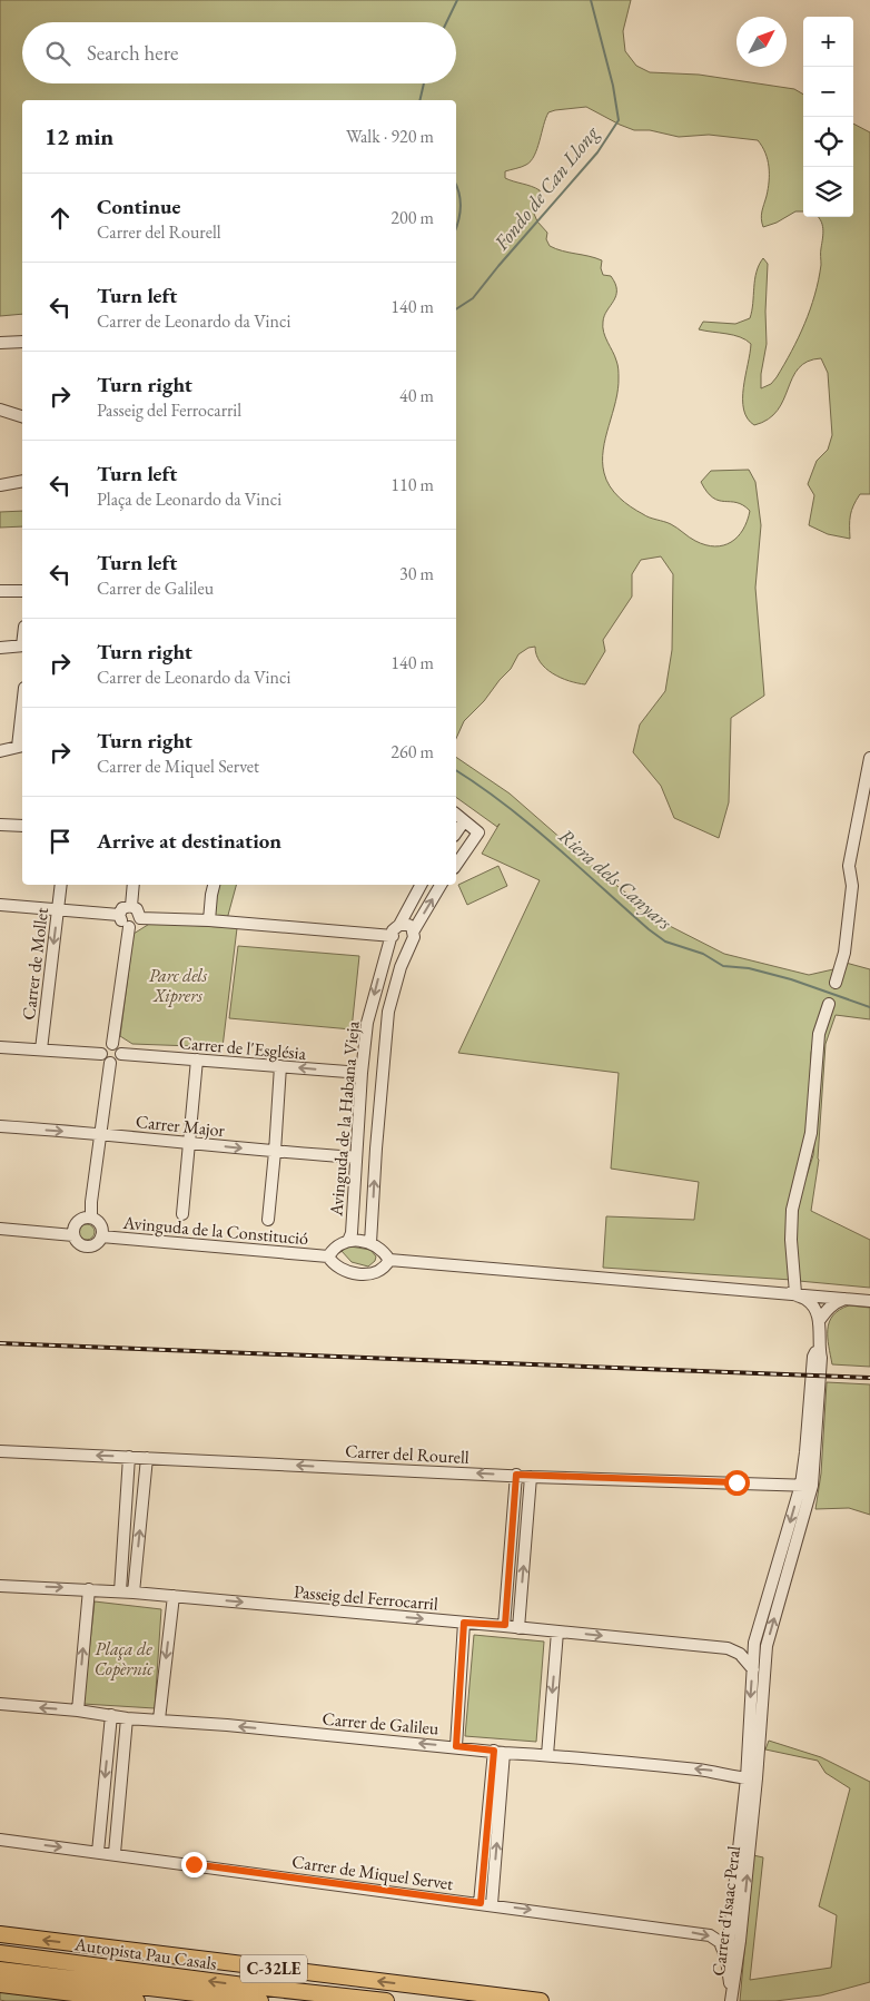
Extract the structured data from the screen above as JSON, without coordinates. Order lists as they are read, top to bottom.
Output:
{
  "streets": {
    "highway": ["Autopista Pau Casals", "C-32LE"],
    "street": [
      "Carrer de Mollet",
      "Carrer de l'Església",
      "Avinguda de la Habana Vieja",
      "Carrer Major",
      "Avinguda de la Constitució",
      "Carrer del Rourell",
      "Passeig del Ferrocarril",
      "Carrer de Galileu",
      "Carrer de Miquel Servet",
      "Carrer d'Isaac Peral"
    ]
  },
  "crossings": [
    ["Carrer de l'Església", "Avinguda de la Habana Vieja"],
    ["Avinguda de la Habana Vieja", "Carrer Major"],
    ["Carrer del Rourell", "Carrer d'Isaac Peral"],
    ["Passeig del Ferrocarril", "Carrer d'Isaac Peral"],
    ["Carrer de Galileu", "Carrer d'Isaac Peral"],
    ["Carrer de Miquel Servet", "Carrer d'Isaac Peral"]
  ],
  "one_way": [
    "Carrer del Rourell",
    "Passeig del Ferrocarril",
    "Carrer de Galileu",
    "Carrer de Miquel Servet"
  ],
  "water": ["Fondo de Can Llong", "Riera dels Canyars"],
  "parks": ["Parc dels Xiprers", "Plaça de Copèrnic"],
  "north": "top right",
  "page": {
    "map_buttons": ["+", "−"],
    "search": "Search here",
    "heading": ["12 min", "Walk · 920 m"],
    "list": [
      ["Continue", "Carrer del Rourell", "200 m"],
      ["Turn left", "Carrer de Leonardo da Vinci", "140 m"],
      ["Turn right", "Passeig del Ferrocarril", "40 m"],
      ["Turn left", "Plaça de Leonardo da Vinci", "110 m"],
      ["Turn left", "Carrer de Galileu", "30 m"],
      ["Turn right", "Carrer de Leonardo da Vinci", "140 m"],
      ["Turn right", "Carrer de Miquel Servet", "260 m"],
      "Arrive at destination"
    ]
  }
}
